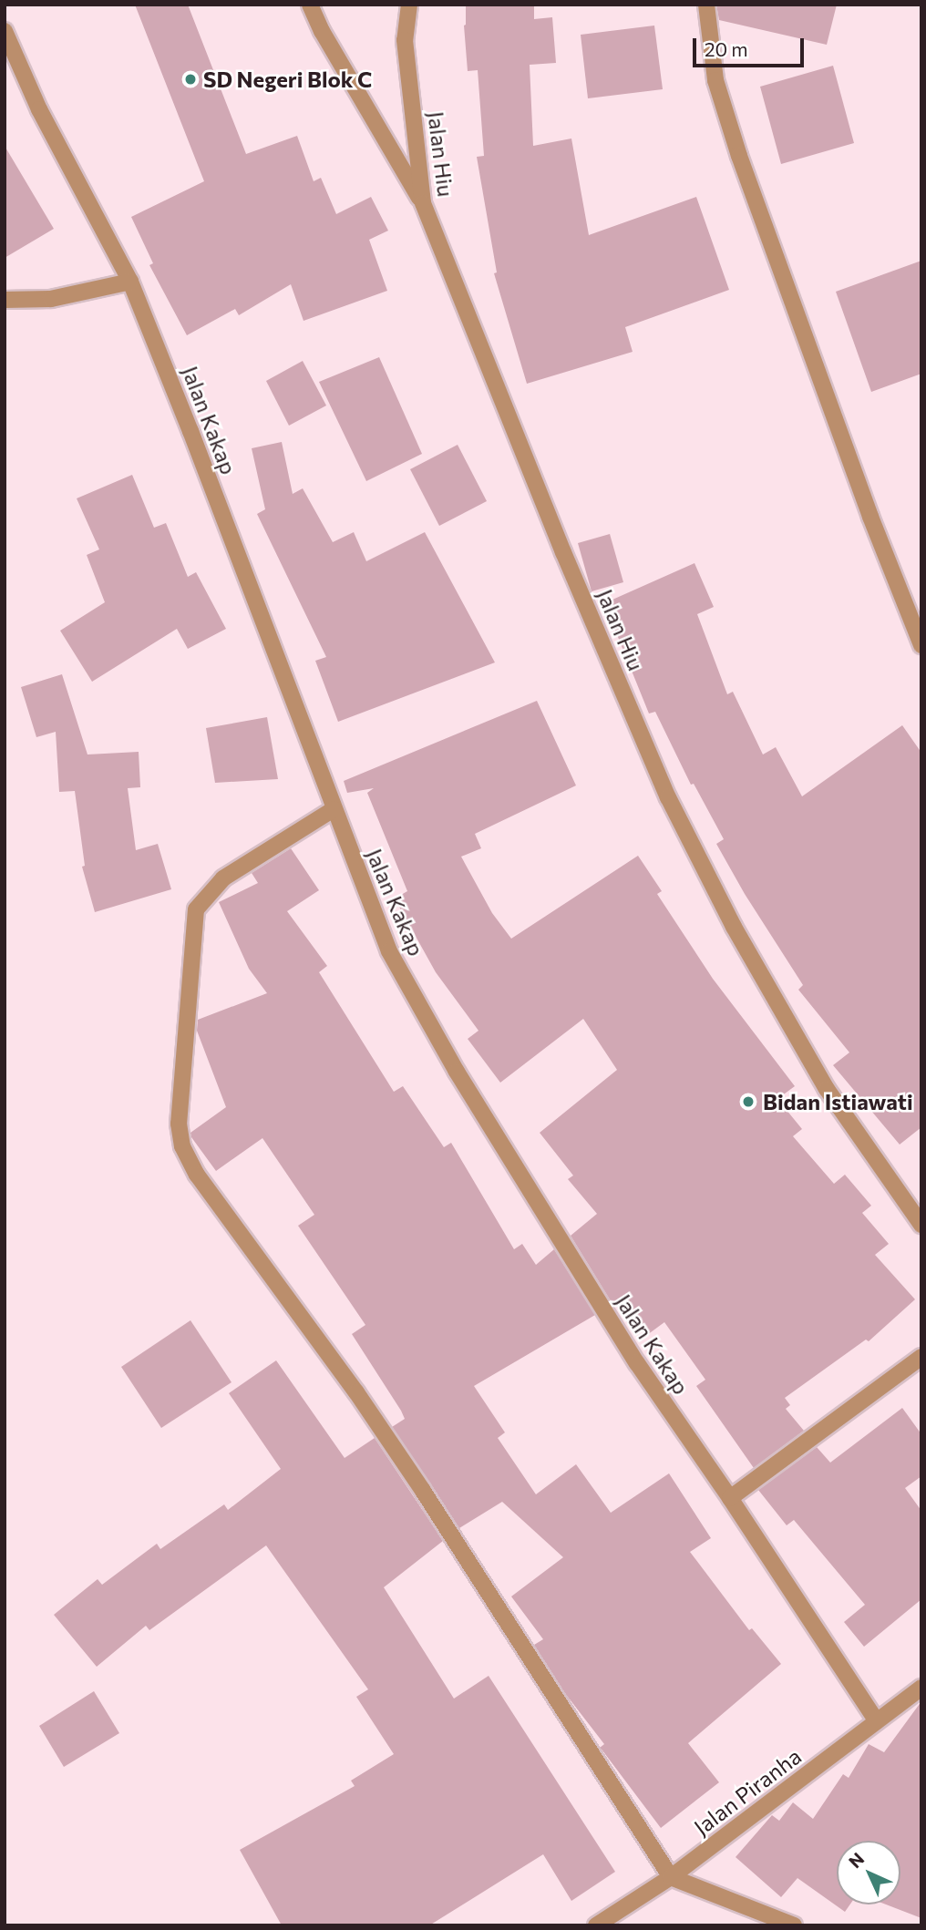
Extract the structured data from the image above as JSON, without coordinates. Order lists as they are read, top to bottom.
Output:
{
  "streets": {
    "street": ["Jalan Hiu", "Jalan Kakap", "Jalan Piranha"]
  },
  "crossings": [
    ["Jalan Kakap", "Jalan Piranha"]
  ],
  "places": ["SD Negeri Blok C", "Bidan Istiawati"],
  "scale_bar": "20 m",
  "north": "top left"
}
